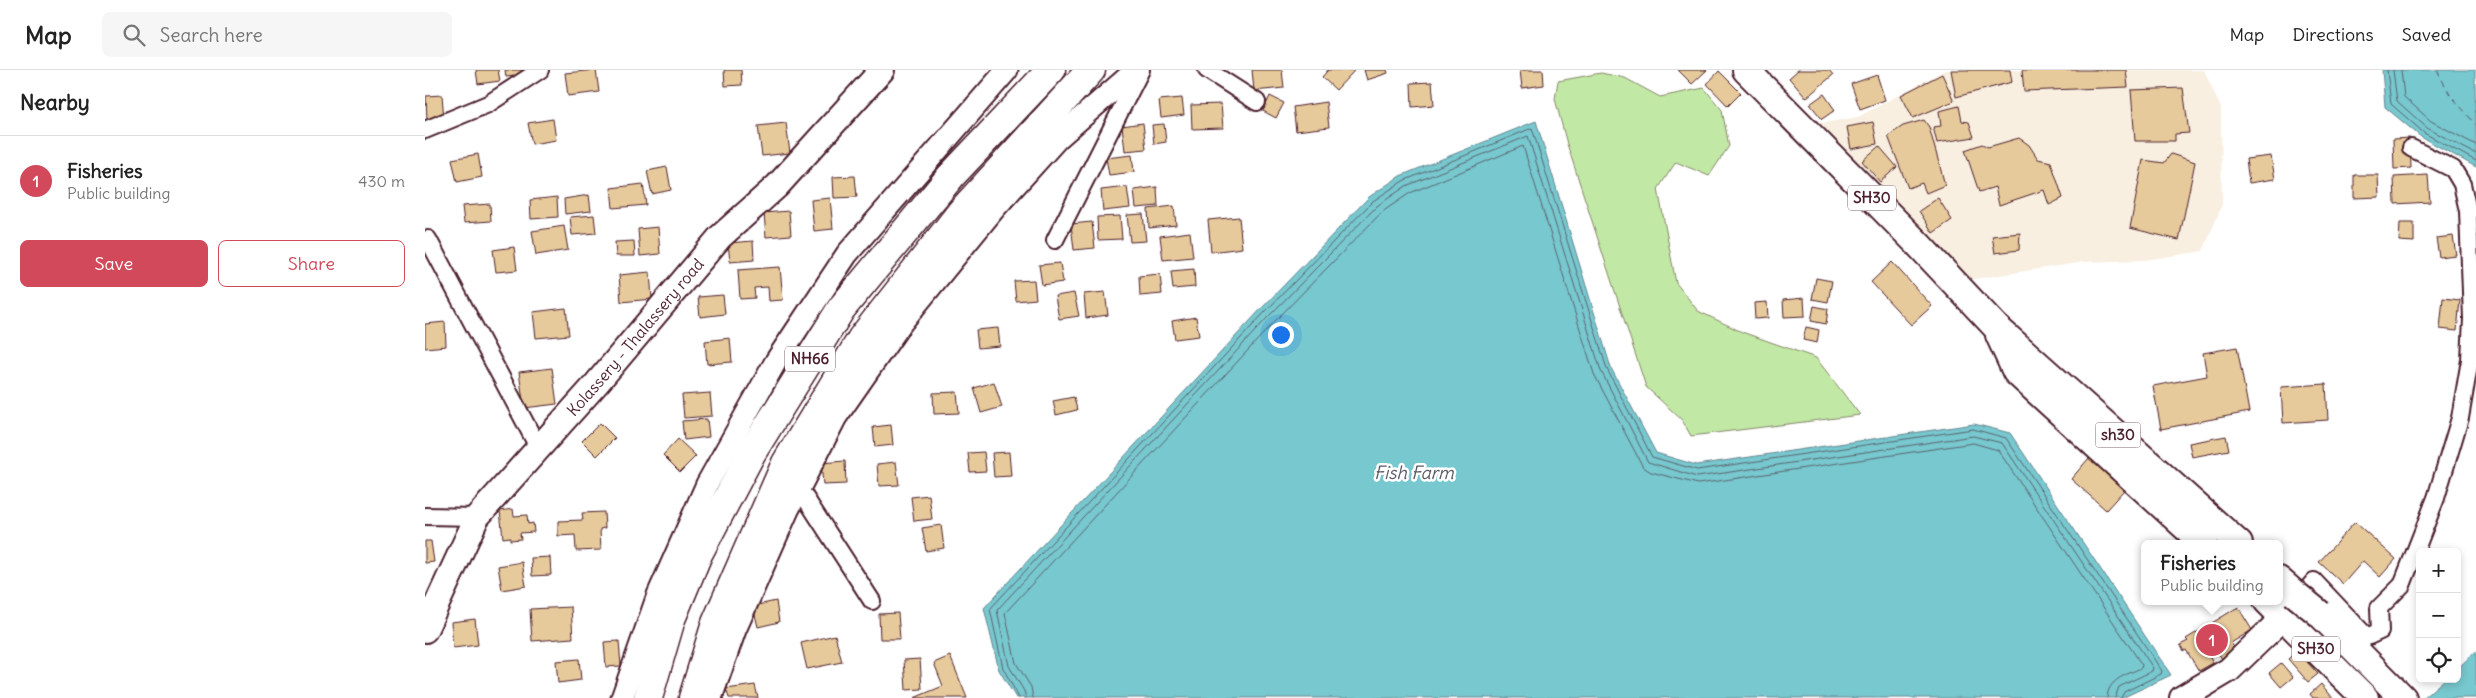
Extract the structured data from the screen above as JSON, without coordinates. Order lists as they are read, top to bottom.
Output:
{
  "streets": {
    "highway": ["NH66"],
    "main road": ["SH30", "Kolassery - Thalassery road", "sh30"]
  },
  "crossings": [
    ["SH30", "sh30"]
  ],
  "water": ["Fish Farm"],
  "page": {
    "header": "Map",
    "search": "Search here",
    "nav": ["Map", "Directions", "Saved"],
    "heading": "Nearby",
    "list": [
      {
        "mark": "1",
        "name": "Fisheries",
        "note": "Public building",
        "value": "430 m"
      }
    ],
    "buttons": ["Save", "Share"],
    "popup": ["Fisheries", "Public building"],
    "map_buttons": ["+", "−"],
    "pins": "1"
  }
}
